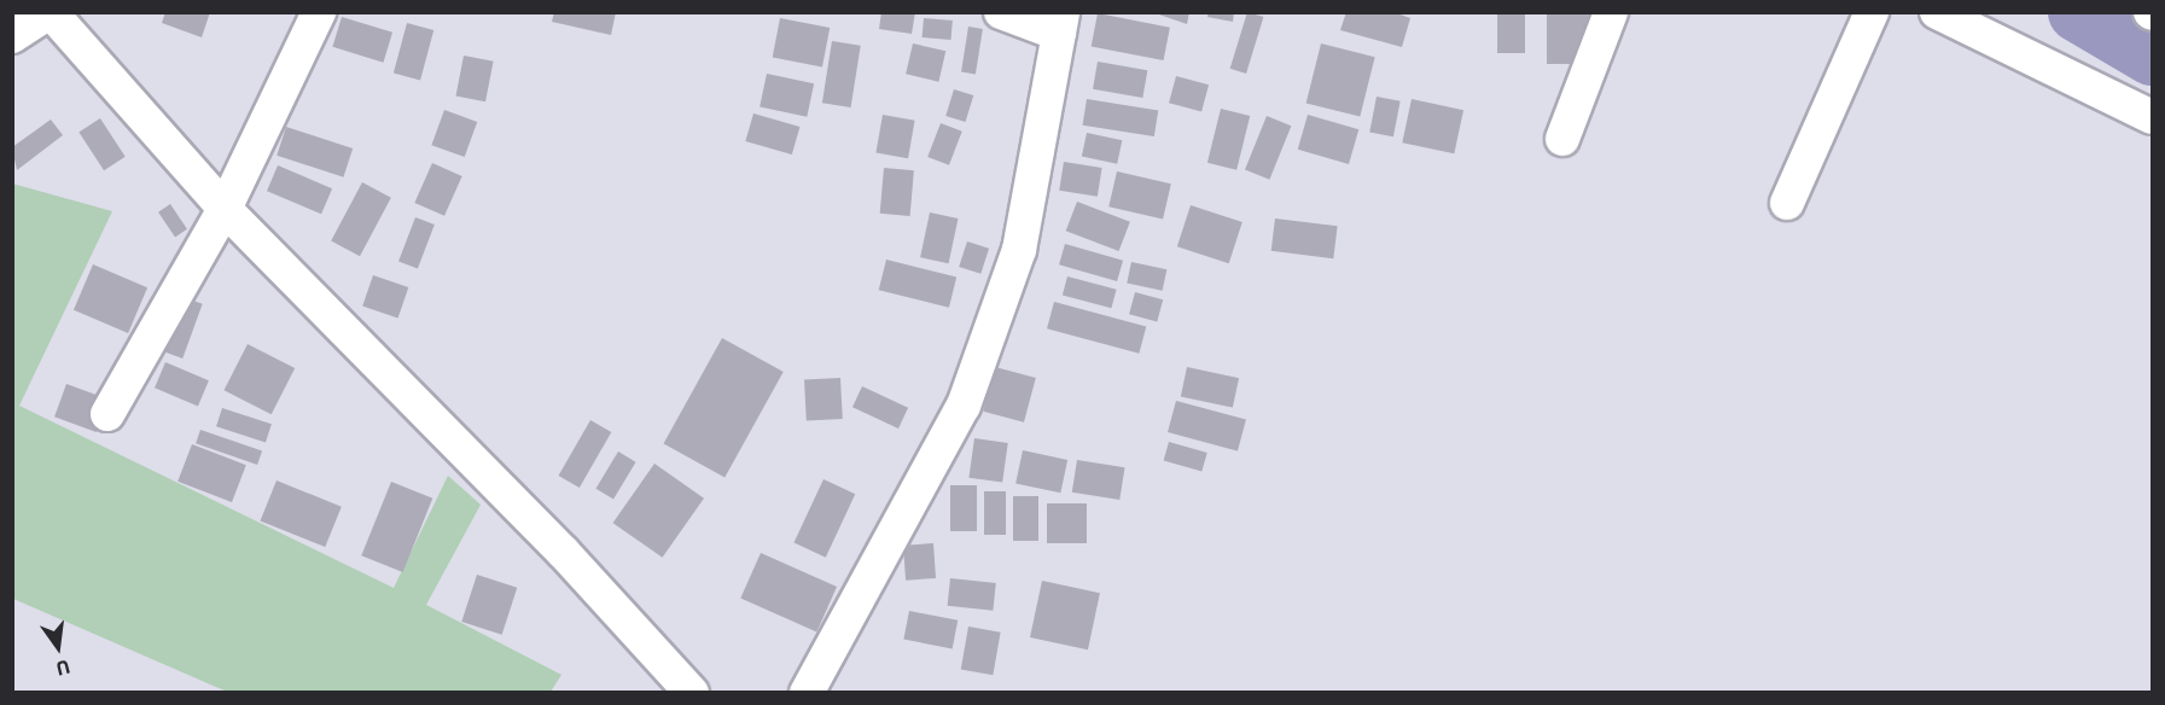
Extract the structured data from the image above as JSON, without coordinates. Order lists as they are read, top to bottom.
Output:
{
  "north": "bottom"
}
